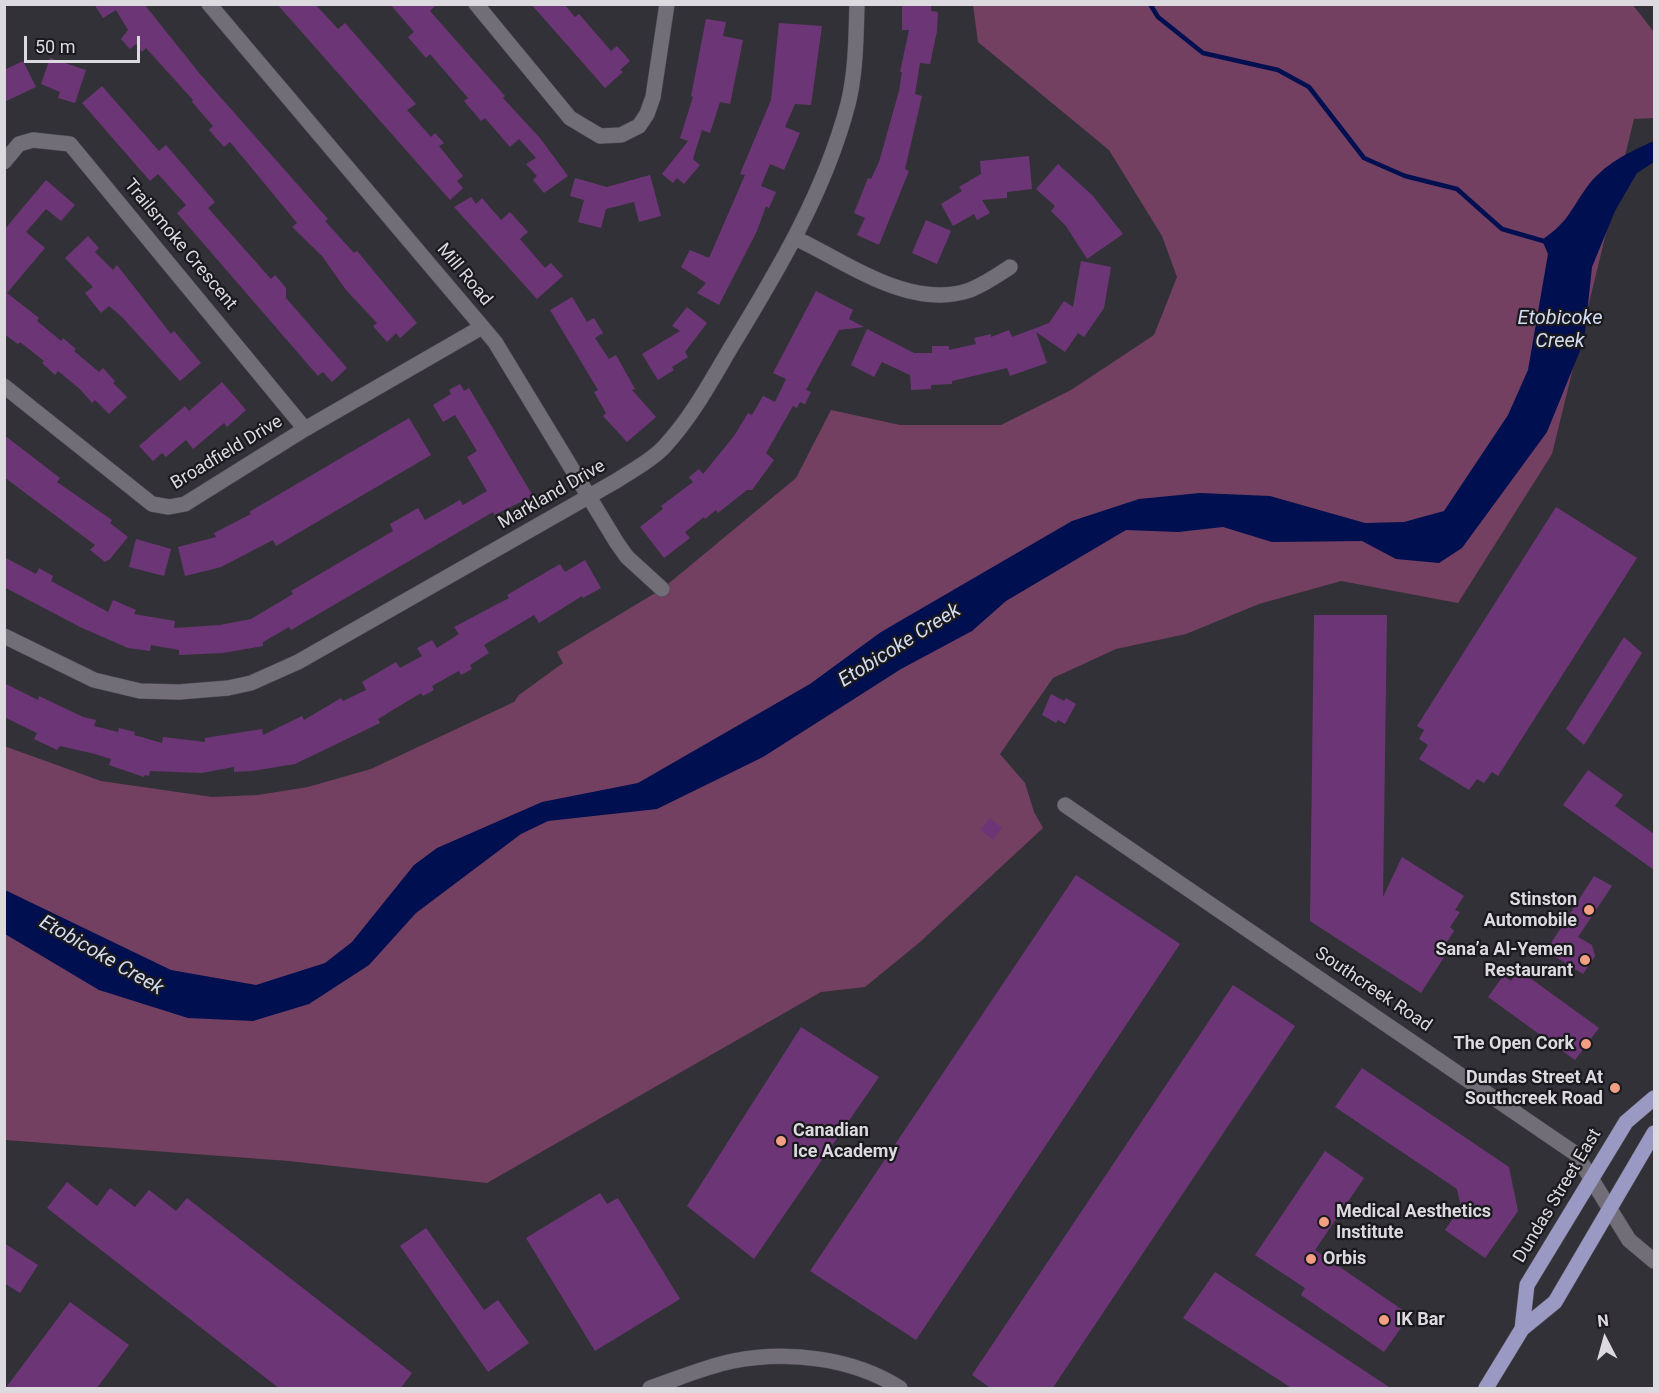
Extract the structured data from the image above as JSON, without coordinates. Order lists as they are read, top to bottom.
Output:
{
  "streets": {
    "main road": ["Dundas Street East"],
    "street": [
      "Trailsmoke Crescent",
      "Mill Road",
      "Broadfield Drive",
      "Markland Drive",
      "Southcreek Road"
    ]
  },
  "crossings": [
    ["Trailsmoke Crescent", "Broadfield Drive"],
    ["Mill Road", "Broadfield Drive"],
    ["Mill Road", "Markland Drive"],
    ["Southcreek Road", "Dundas Street East"]
  ],
  "water": ["Etobicoke Creek"],
  "places": [
    "Stinston Automobile",
    "Sana’a Al-Yemen Restaurant",
    "The Open Cork",
    "Dundas Street At Southcreek Road",
    "Canadian Ice Academy",
    "Medical Aesthetics Institute",
    "Orbis",
    "IK Bar"
  ],
  "scale_bar": "50 m",
  "north": "top"
}
